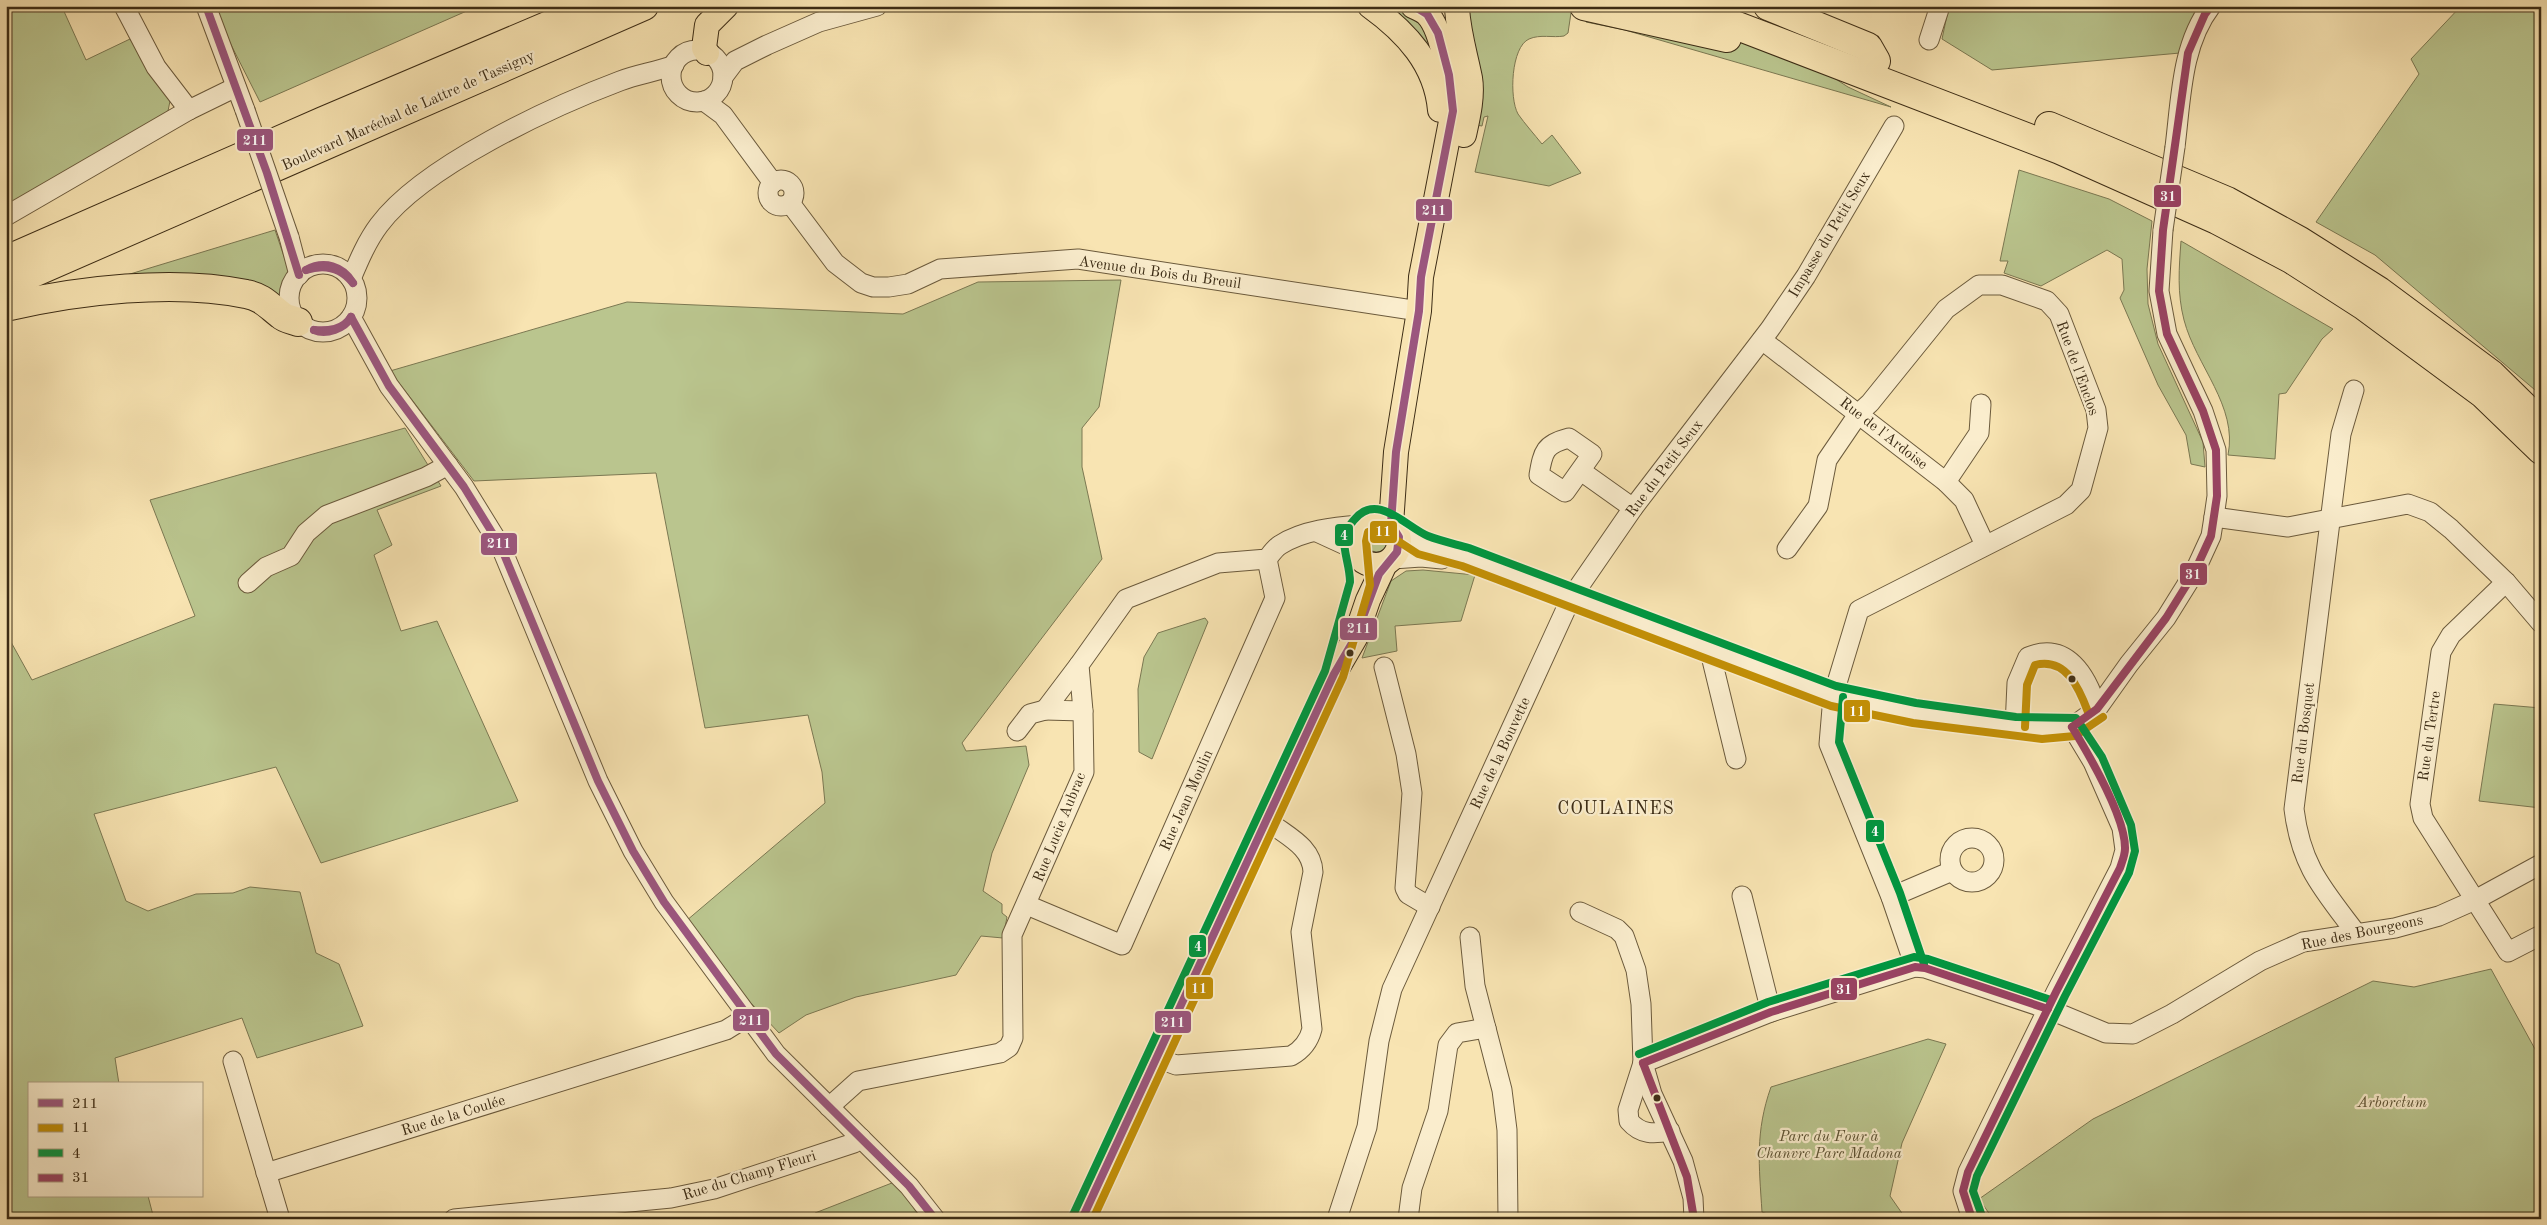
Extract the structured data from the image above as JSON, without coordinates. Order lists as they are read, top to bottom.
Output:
{
  "streets": {
    "highway": ["Boulevard Maréchal de Lattre de Tassigny"],
    "street": [
      "Impasse du Petit Seux",
      "Avenue du Bois du Breuil",
      "Rue de l'Enclos",
      "Rue de l'Ardoise",
      "Rue du Petit Seux",
      "Rue du Bosquet",
      "Rue du Tertre",
      "Rue de la Bouvette",
      "Rue Jean Moulin",
      "Rue Lucie Aubrac",
      "Rue des Bourgeons",
      "Rue de la Coulée",
      "Rue du Champ Fleuri"
    ]
  },
  "crossings": [
    ["Impasse du Petit Seux", "Rue de l'Ardoise"],
    ["Impasse du Petit Seux", "Rue du Petit Seux"],
    ["Rue de l'Enclos", "Rue de l'Ardoise"],
    ["Rue de l'Enclos", "Rue des Bourgeons"],
    ["Rue de l'Ardoise", "Rue du Petit Seux"],
    ["Rue du Petit Seux", "Rue de la Bouvette"],
    ["Rue du Bosquet", "Rue des Bourgeons"],
    ["Rue du Tertre", "Rue des Bourgeons"],
    ["Rue Jean Moulin", "Rue Lucie Aubrac"]
  ],
  "districts": ["COULAINES"],
  "parks": ["Arboretum", "Parc du Four à Chanvre Parc Madona"],
  "lines": [
    "transit line 211",
    "transit line 31",
    "transit line 4",
    "transit line 11"
  ],
  "legend": [
    "211",
    "11",
    "4",
    "31"
  ]
}
